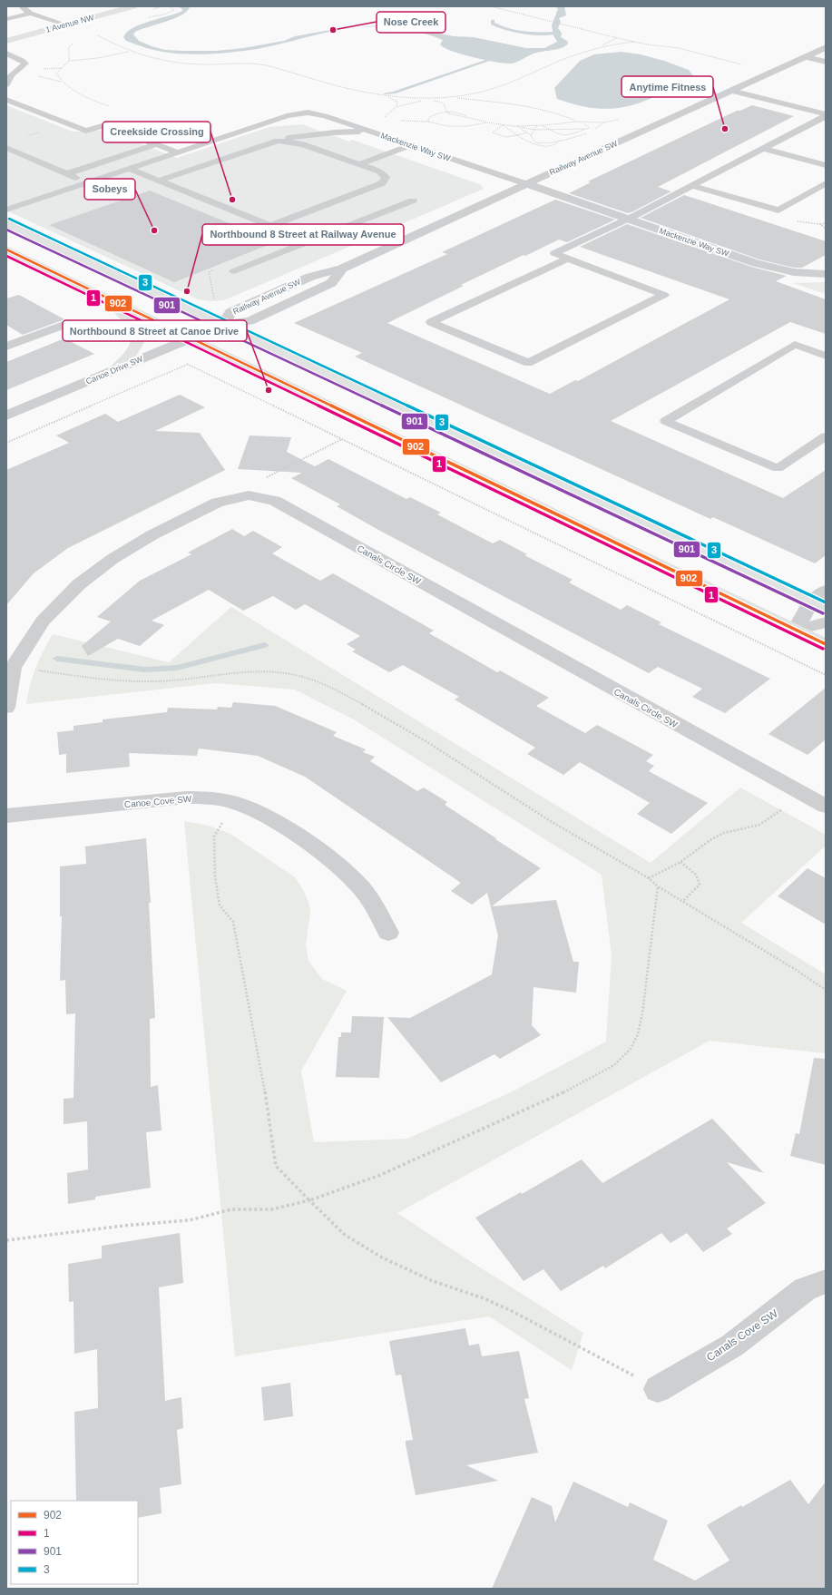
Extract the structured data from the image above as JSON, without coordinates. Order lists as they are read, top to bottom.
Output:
{
  "streets": {
    "main road": ["1 Avenue NW"],
    "street": [
      "Mackenzie Way SW",
      "Railway Avenue SW",
      "Canoe Drive SW",
      "Canals Circle SW",
      "Canoe Cove SW",
      "Canals Cove SW"
    ]
  },
  "crossings": [
    ["Mackenzie Way SW", "Railway Avenue SW"],
    ["Railway Avenue SW", "Canoe Drive SW"]
  ],
  "places": [
    "Nose Creek",
    "Anytime Fitness",
    "Creekside Crossing",
    "Sobeys",
    "Northbound 8 Street at Railway Avenue",
    "Northbound 8 Street at Canoe Drive"
  ],
  "lines": [
    "transit line 3",
    "transit line 901",
    "transit line 902",
    "transit line 1"
  ],
  "legend": [
    "902",
    "1",
    "901",
    "3"
  ]
}
